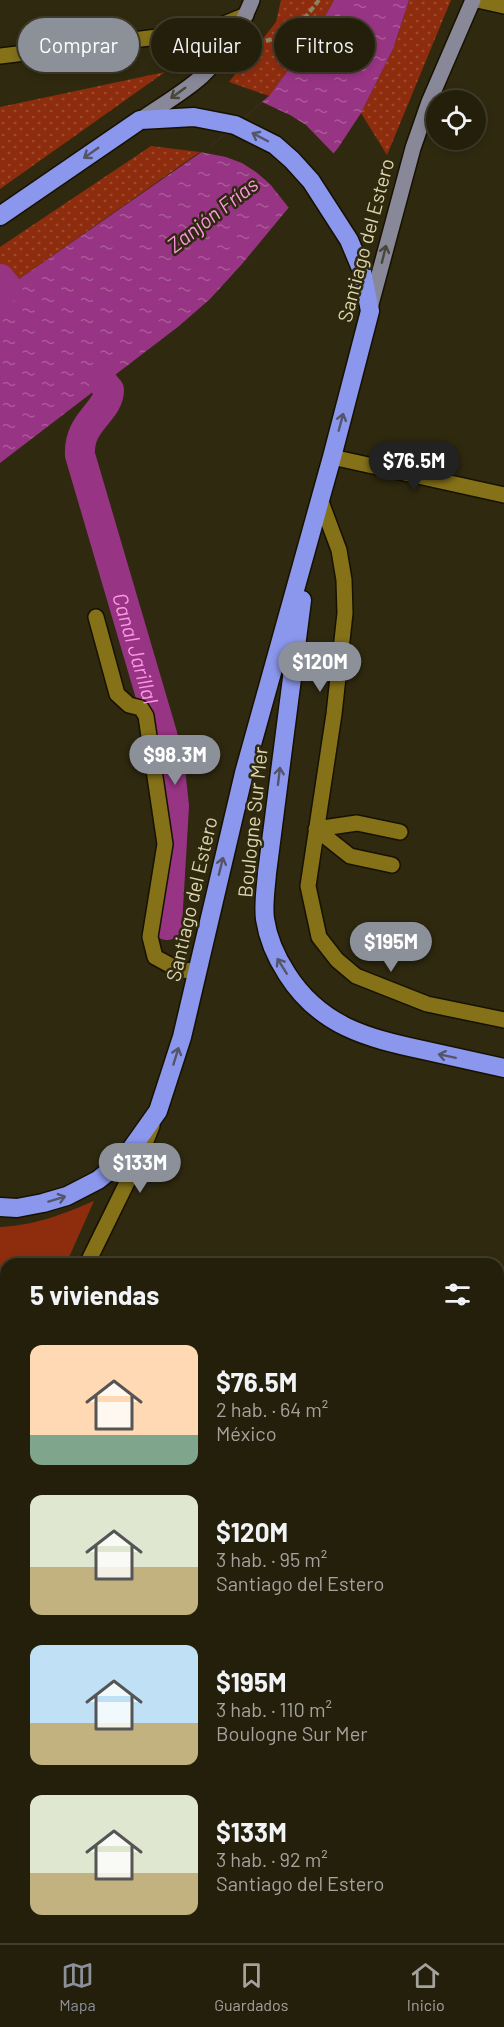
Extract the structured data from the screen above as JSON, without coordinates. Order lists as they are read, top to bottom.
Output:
{
  "streets": {
    "highway": ["Santiago del Estero", "Boulogne Sur Mer"]
  },
  "crossings": [
    ["Santiago del Estero", "Boulogne Sur Mer"]
  ],
  "one_way": ["Santiago del Estero", "Boulogne Sur Mer"],
  "water": ["Zanjón Frías", "Canal Jarillal"],
  "page": {
    "chip": ["Comprar", "Alquilar", "Filtros"],
    "price": [
      "$76.5M",
      "$120M",
      "$98.3M",
      "$195M",
      "$133M"
    ],
    "heading": "5 viviendas",
    "list": [
      {
        "name": "$76.5M",
        "note": "2 hab. · 64 m² · México"
      },
      {
        "name": "$120M",
        "note": "3 hab. · 95 m² · Santiago del Estero"
      },
      {
        "name": "$195M",
        "note": "3 hab. · 110 m² · Boulogne Sur Mer"
      },
      {
        "name": "$133M",
        "note": "3 hab. · 92 m² · Santiago del Estero"
      }
    ],
    "tabs": ["Mapa", "Guardados", "Inicio"]
  }
}
